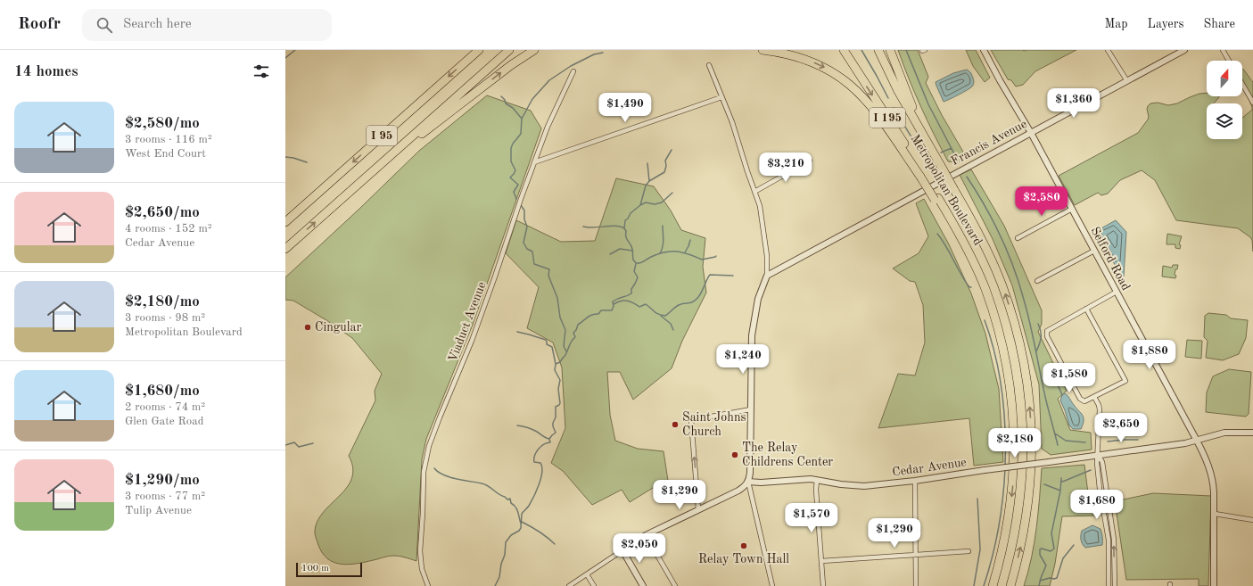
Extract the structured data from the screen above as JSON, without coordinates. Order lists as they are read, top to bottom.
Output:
{
  "streets": {
    "highway": ["I 195", "I 95", "Metropolitan Boulevard"],
    "street": [
      "Francis Avenue",
      "Selford Road",
      "Viaduct Avenue",
      "Cedar Avenue"
    ]
  },
  "crossings": [
    ["Francis Avenue", "Selford Road"],
    ["Selford Road", "Cedar Avenue"]
  ],
  "places": [
    "Cingular",
    "Saint Johns Church",
    "The Relay Childrens Center",
    "Relay Town Hall"
  ],
  "scale_bar": "100 m",
  "north": "top",
  "page": {
    "header": "Roofr",
    "search": "Search here",
    "nav": ["Map", "Layers", "Share"],
    "heading": "14 homes",
    "price": [
      "$1,360",
      "$1,490",
      "$3,210",
      "$2,580",
      "$1,880",
      "$1,240",
      "$1,580",
      "$2,650",
      "$2,180",
      "$1,290",
      "$1,680",
      "$1,570",
      "$1,290",
      "$2,050"
    ],
    "list": [
      {
        "name": "$2,580/mo",
        "note": "3 rooms · 116 m² · West End Court"
      },
      {
        "name": "$2,650/mo",
        "note": "4 rooms · 152 m² · Cedar Avenue"
      },
      {
        "name": "$2,180/mo",
        "note": "3 rooms · 98 m² · Metropolitan Boulevard"
      },
      {
        "name": "$1,680/mo",
        "note": "2 rooms · 74 m² · Glen Gate Road"
      },
      {
        "name": "$1,290/mo",
        "note": "3 rooms · 77 m² · Tulip Avenue"
      }
    ],
    "scale": "100 m"
  }
}
